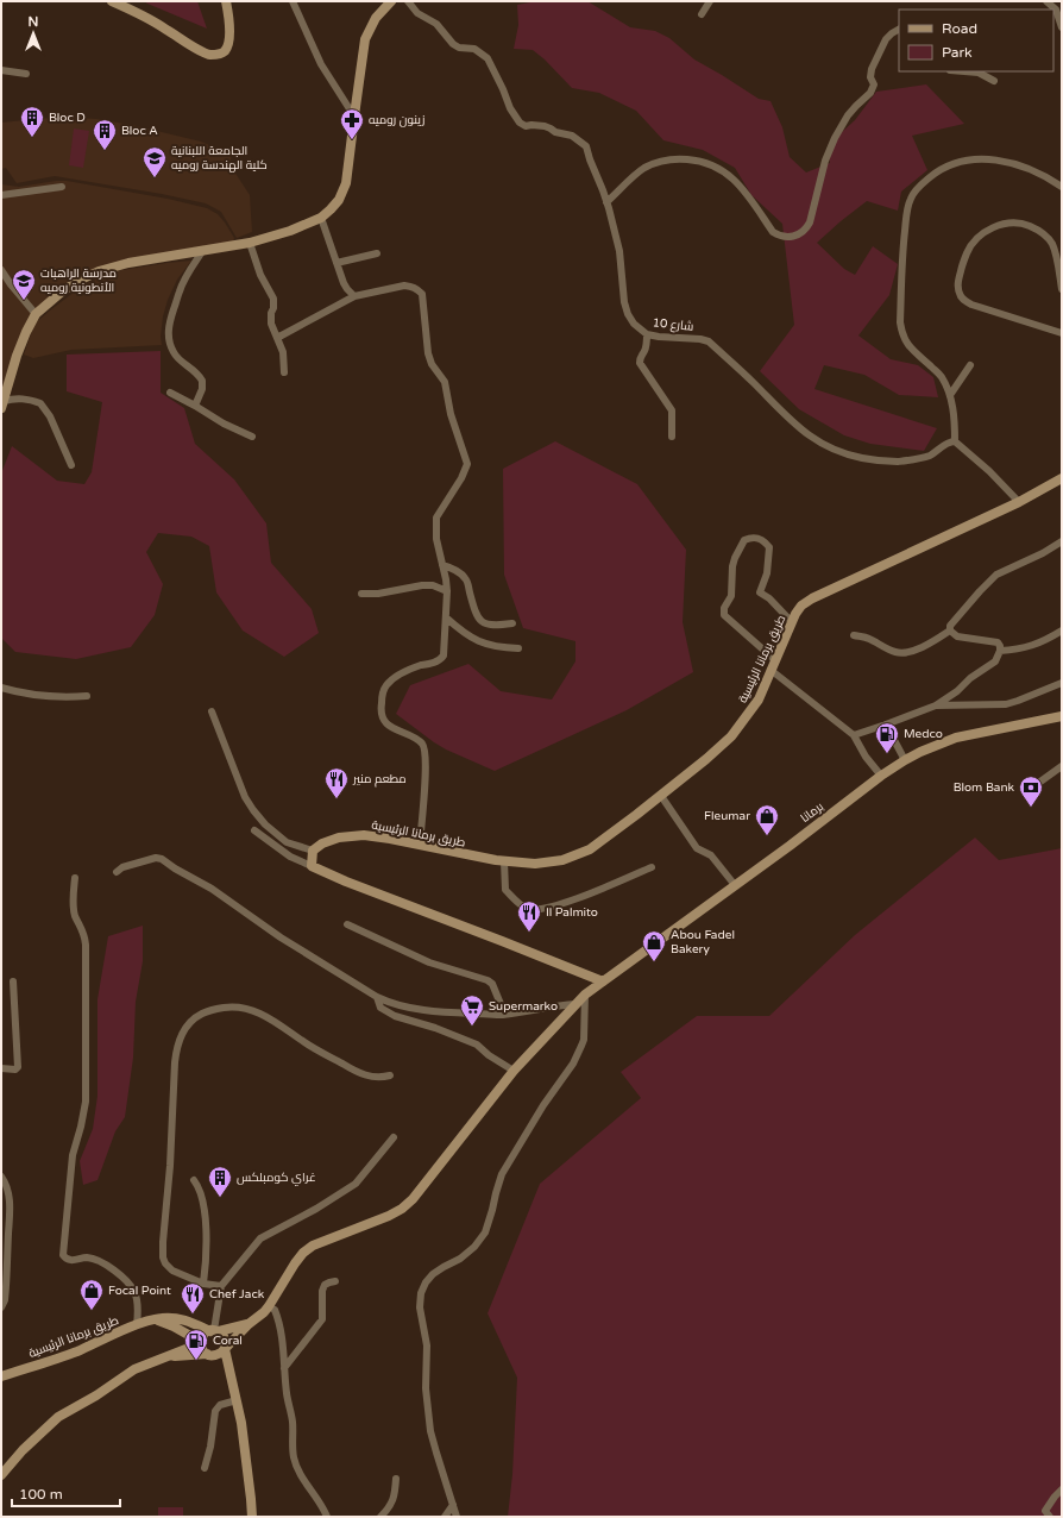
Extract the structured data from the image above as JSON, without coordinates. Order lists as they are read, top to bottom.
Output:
{
  "streets": {
    "street": ["شارع 10", "طريق برمانا الرئيسية", "برمانا"]
  },
  "places": {
    "building": ["Bloc D", "Bloc A", "غراي كومبلكس"],
    "pharmacy": ["زينون روميه"],
    "school or university": ["الجامعة اللبنانية كلية الهندسة روميه", "مدرسة الراهبات الأنطونية روميه"],
    "fuel station": ["Medco", "Coral"],
    "restaurant": ["مطعم منير", "Il Palmito", "Chef Jack"],
    "bank": ["Blom Bank"],
    "shop": ["Fleumar", "Abou Fadel Bakery", "Focal Point"],
    "supermarket": ["Supermarko"]
  },
  "legend": ["Road", "Park"],
  "scale_bar": "100 m",
  "north": "top"
}
